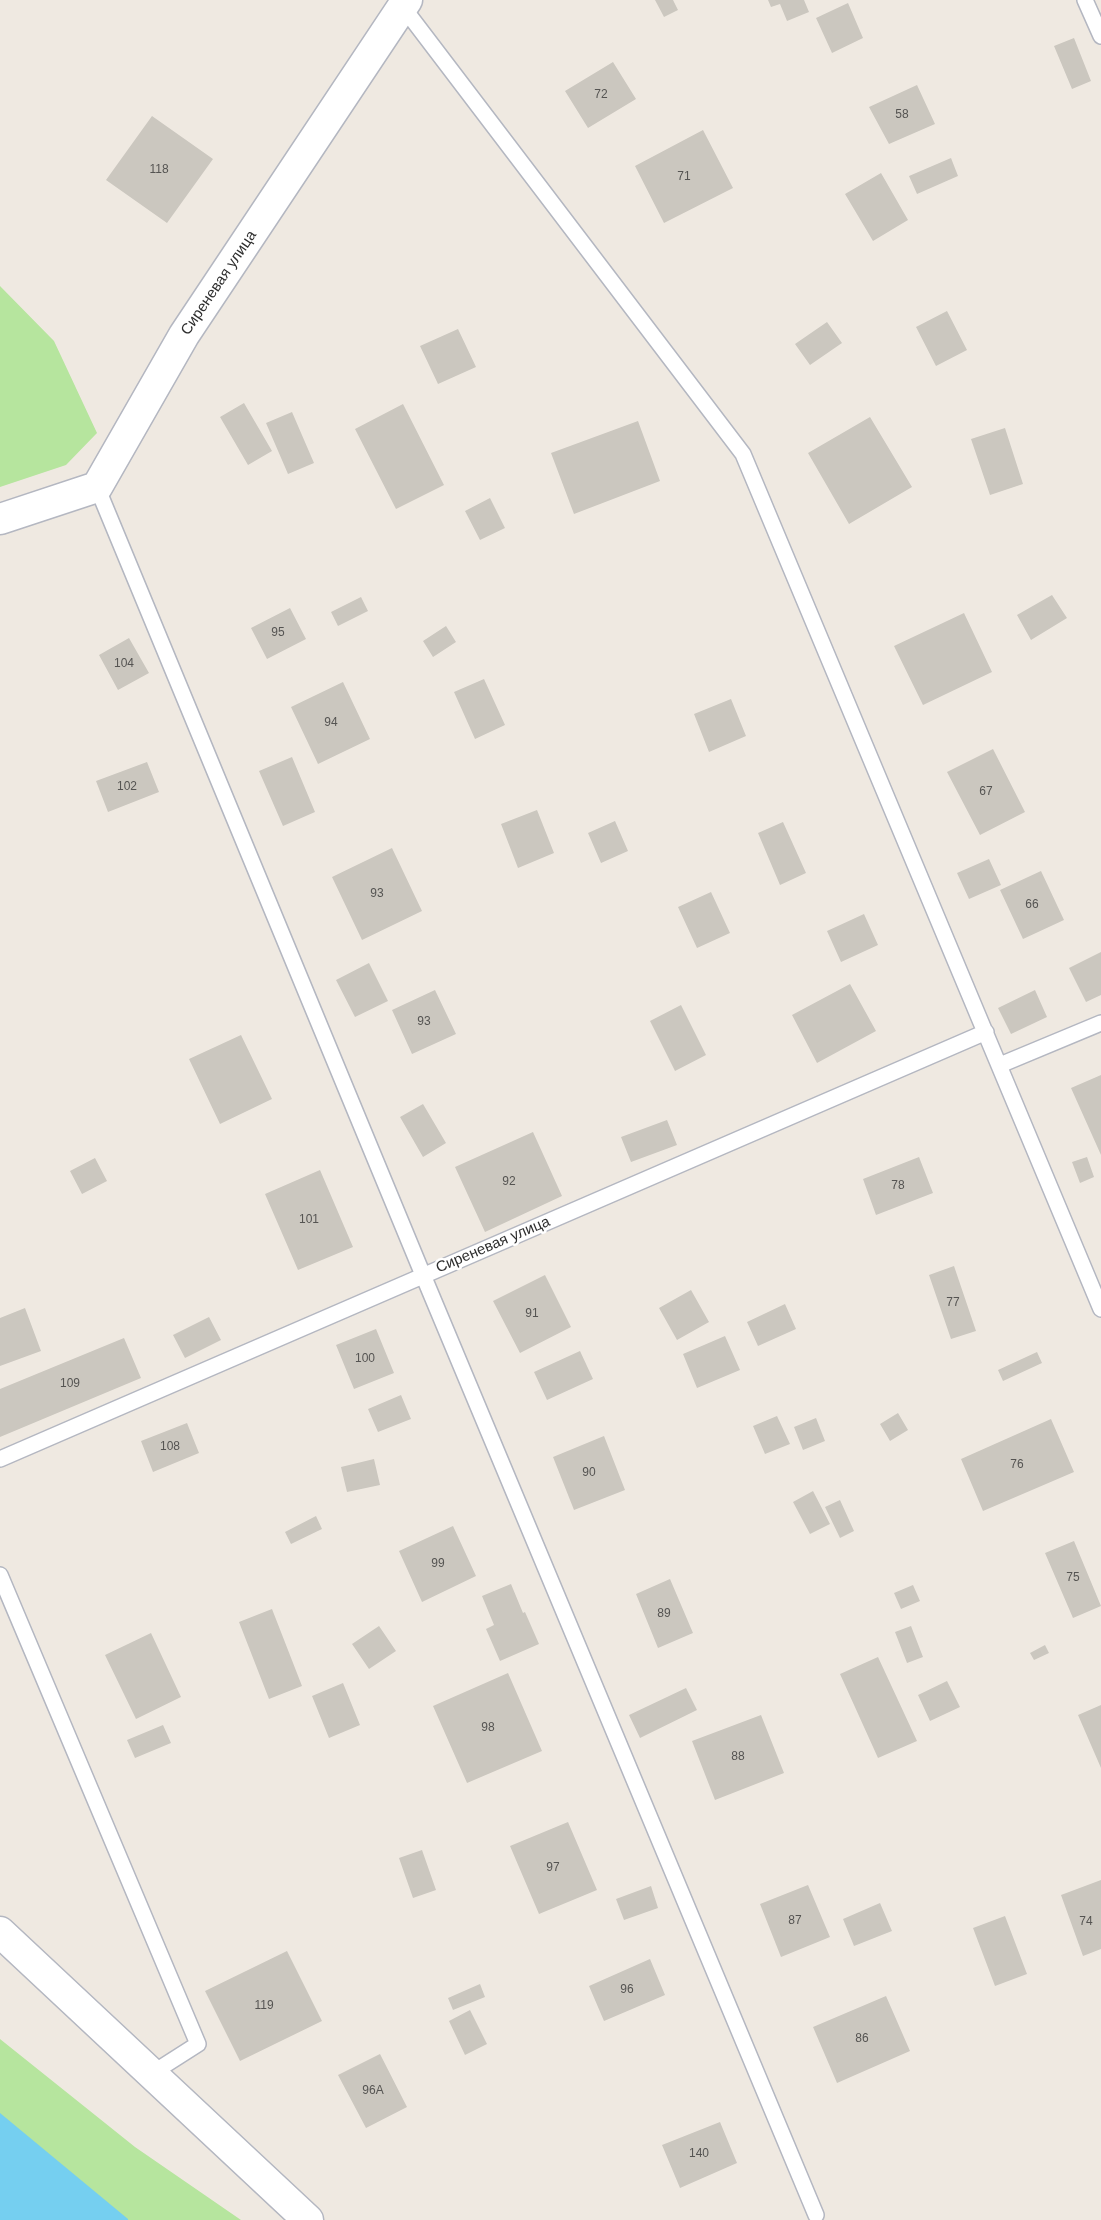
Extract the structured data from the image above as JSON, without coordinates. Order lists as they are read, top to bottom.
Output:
{
  "streets": {
    "street": ["Сиреневая улица"]
  },
  "house_numbers": [
    "72",
    "58",
    "118",
    "71",
    "95",
    "104",
    "94",
    "102",
    "67",
    "93",
    "66",
    "93",
    "92",
    "78",
    "101",
    "77",
    "91",
    "100",
    "109",
    "108",
    "76",
    "90",
    "99",
    "75",
    "89",
    "98",
    "88",
    "97",
    "87",
    "74",
    "96",
    "119",
    "86",
    "96А",
    "140"
  ]
}
